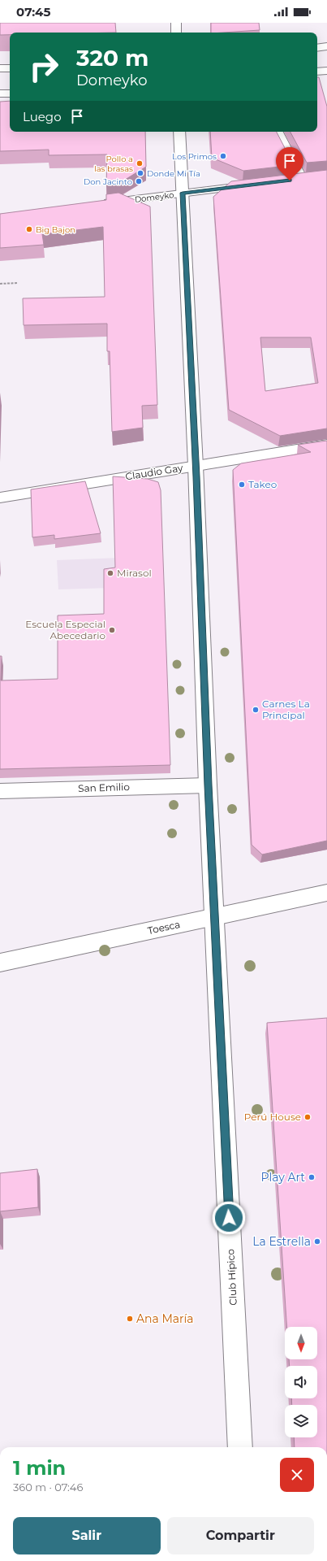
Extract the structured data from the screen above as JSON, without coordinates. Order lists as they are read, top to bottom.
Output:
{
  "streets": {
    "main road": [
      "Domeyko",
      "Claudio Gay",
      "San Emilio",
      "Toesca",
      "Club Hípico"
    ]
  },
  "crossings": [
    ["Domeyko", "Club Hípico"],
    ["Claudio Gay", "Club Hípico"],
    ["San Emilio", "Club Hípico"],
    ["Toesca", "Club Hípico"]
  ],
  "places": [
    "Los Primos",
    "Pollo a las brasas",
    "Donde Mi Tía",
    "Don Jacinto",
    "Big Bajon",
    "Takeo",
    "Mirasol",
    "Escuela Especial Abecedario",
    "Carnes La Principal",
    "Perú House",
    "Play Art",
    "La Estrella",
    "Ana María"
  ],
  "north": "bottom",
  "page": {
    "status": "07:45",
    "turn": ["320 m", "Domeyko"],
    "then": "Luego",
    "heading": ["1 min", "360 m · 07:46"],
    "buttons": ["Salir", "Compartir"]
  }
}
